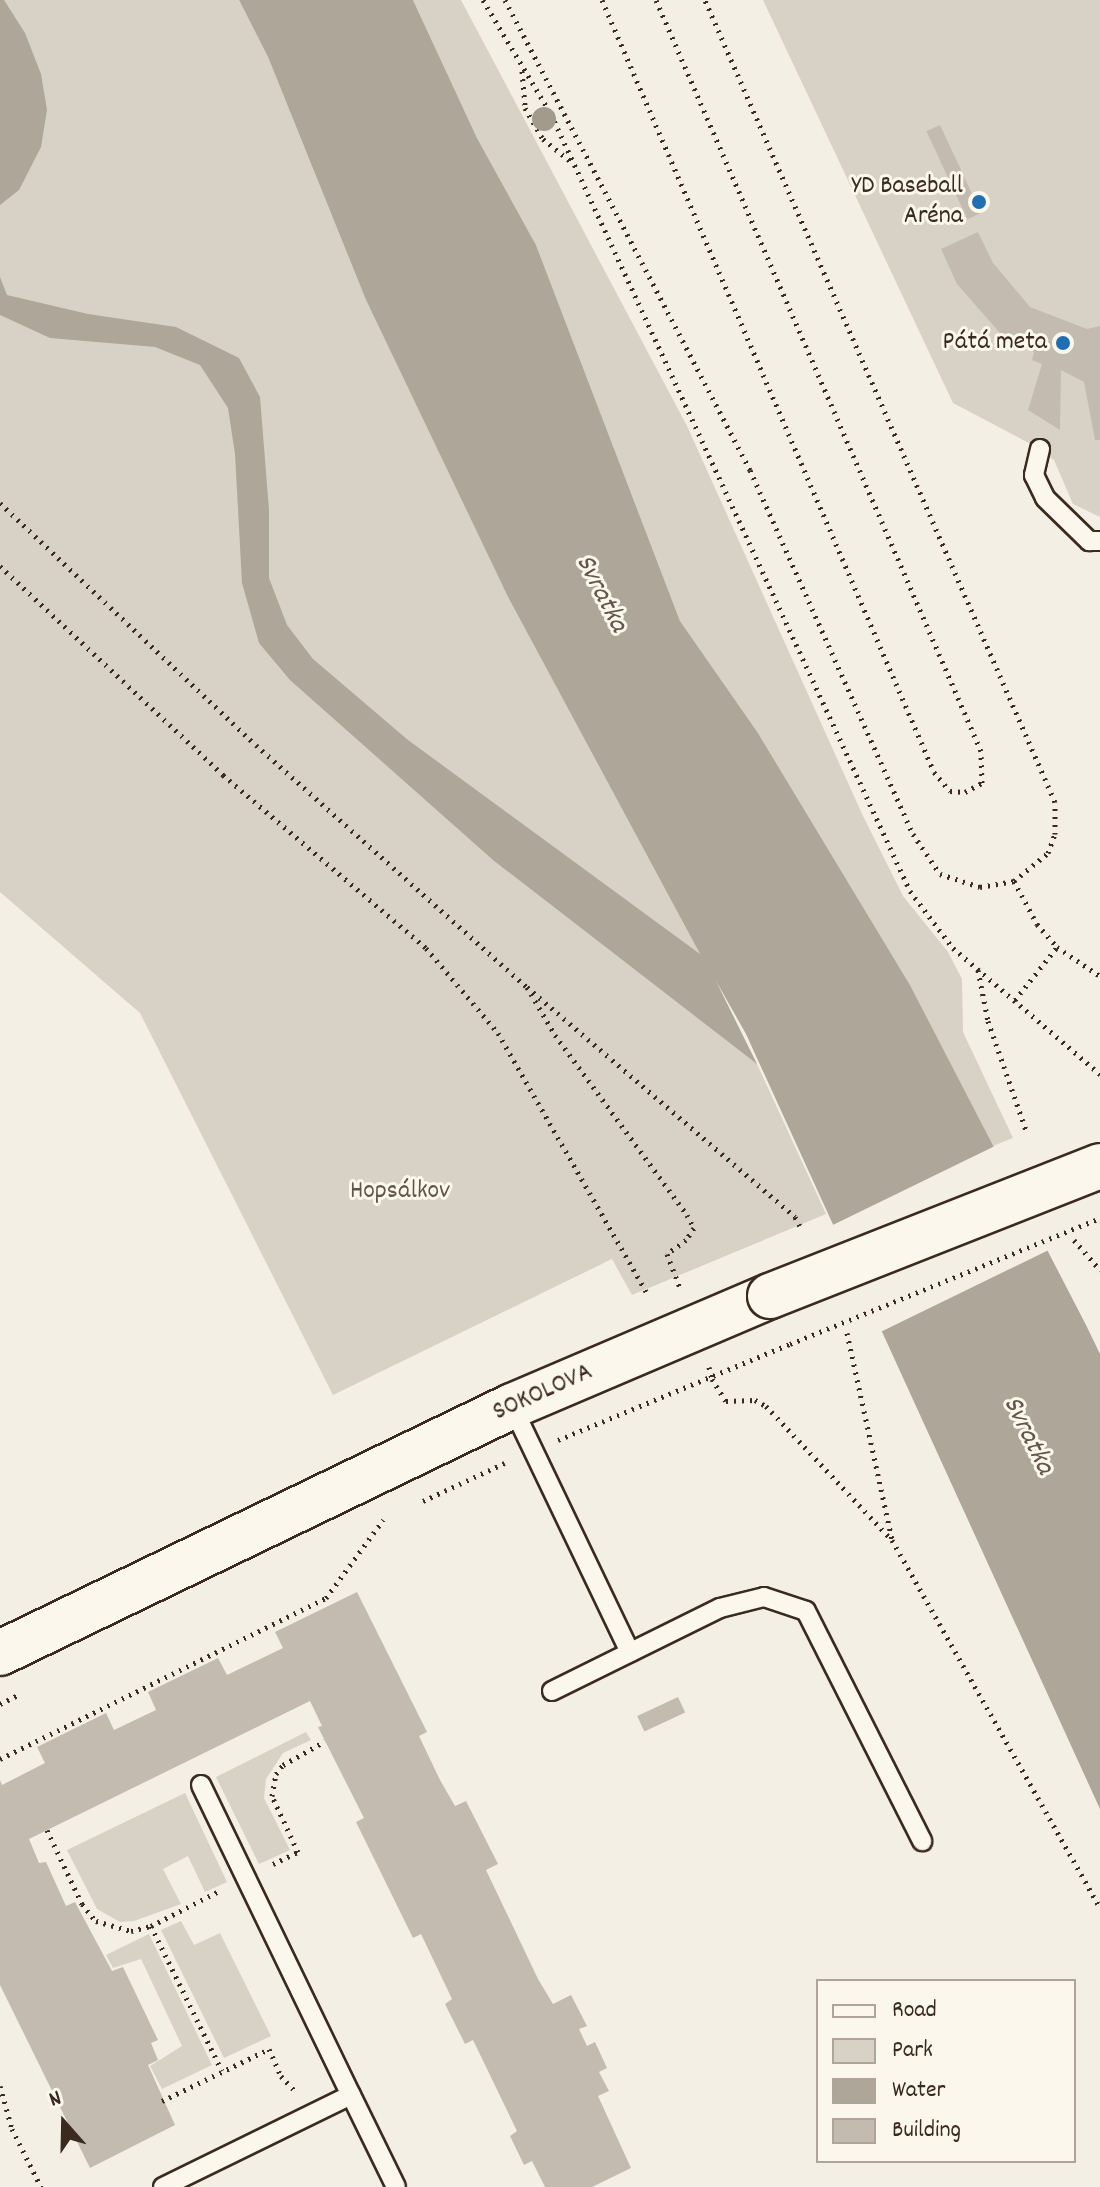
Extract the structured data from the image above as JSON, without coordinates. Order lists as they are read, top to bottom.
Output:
{
  "streets": {
    "street": ["SOKOLOVA"]
  },
  "water": ["Svratka"],
  "parks": ["Hopsálkov"],
  "places": ["YD Baseball Aréna", "Pátá meta"],
  "legend": [
    "Road",
    "Park",
    "Water",
    "Building"
  ],
  "north": "top"
}
